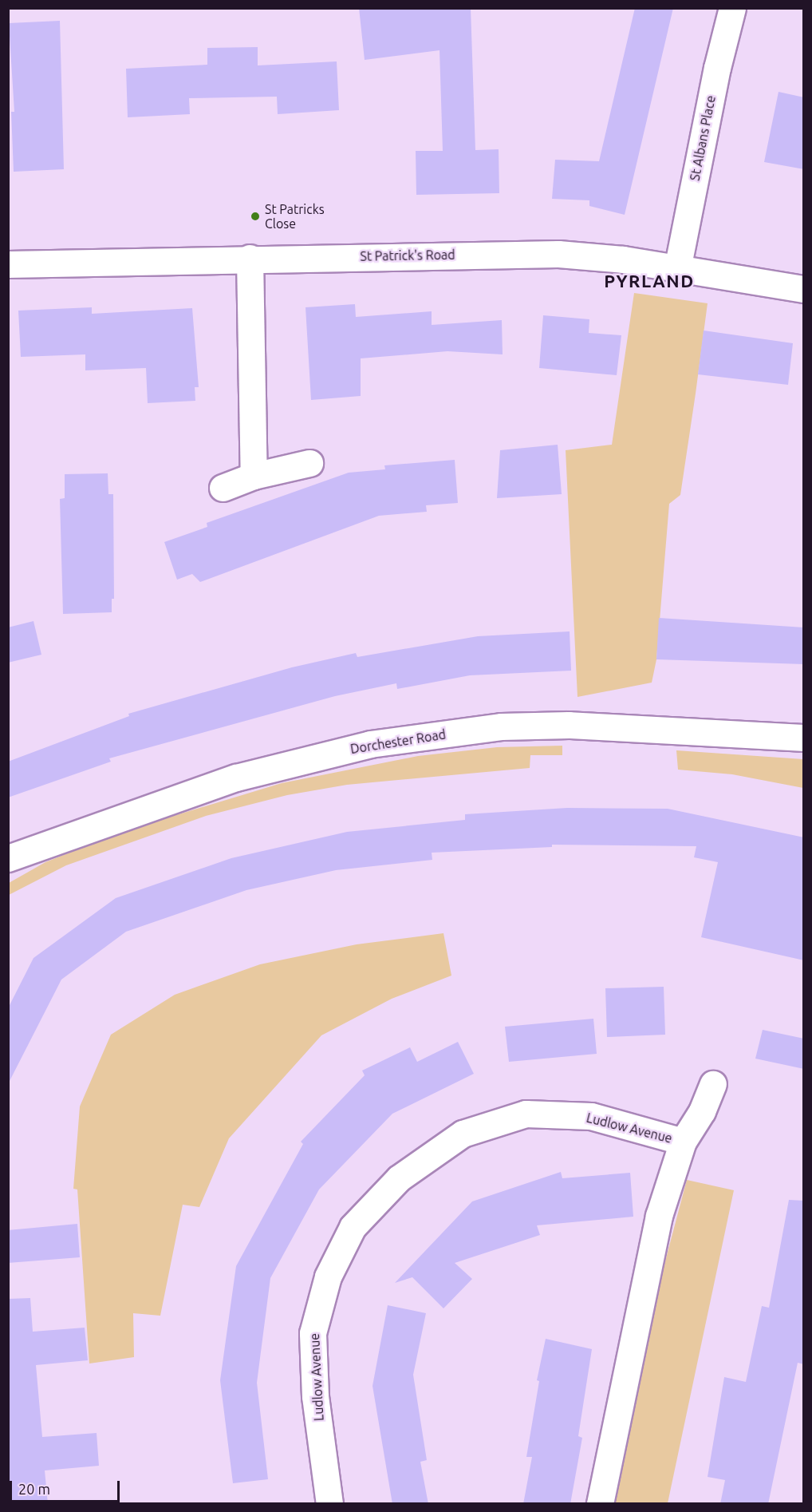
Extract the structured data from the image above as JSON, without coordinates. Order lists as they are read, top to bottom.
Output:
{
  "streets": {
    "street": [
      "St Albans Place",
      "St Patrick's Road",
      "Dorchester Road",
      "Ludlow Avenue"
    ]
  },
  "crossings": [
    ["St Albans Place", "St Patrick's Road"]
  ],
  "districts": ["PYRLAND"],
  "places": ["St Patricks Close"],
  "scale_bar": "20 m"
}
